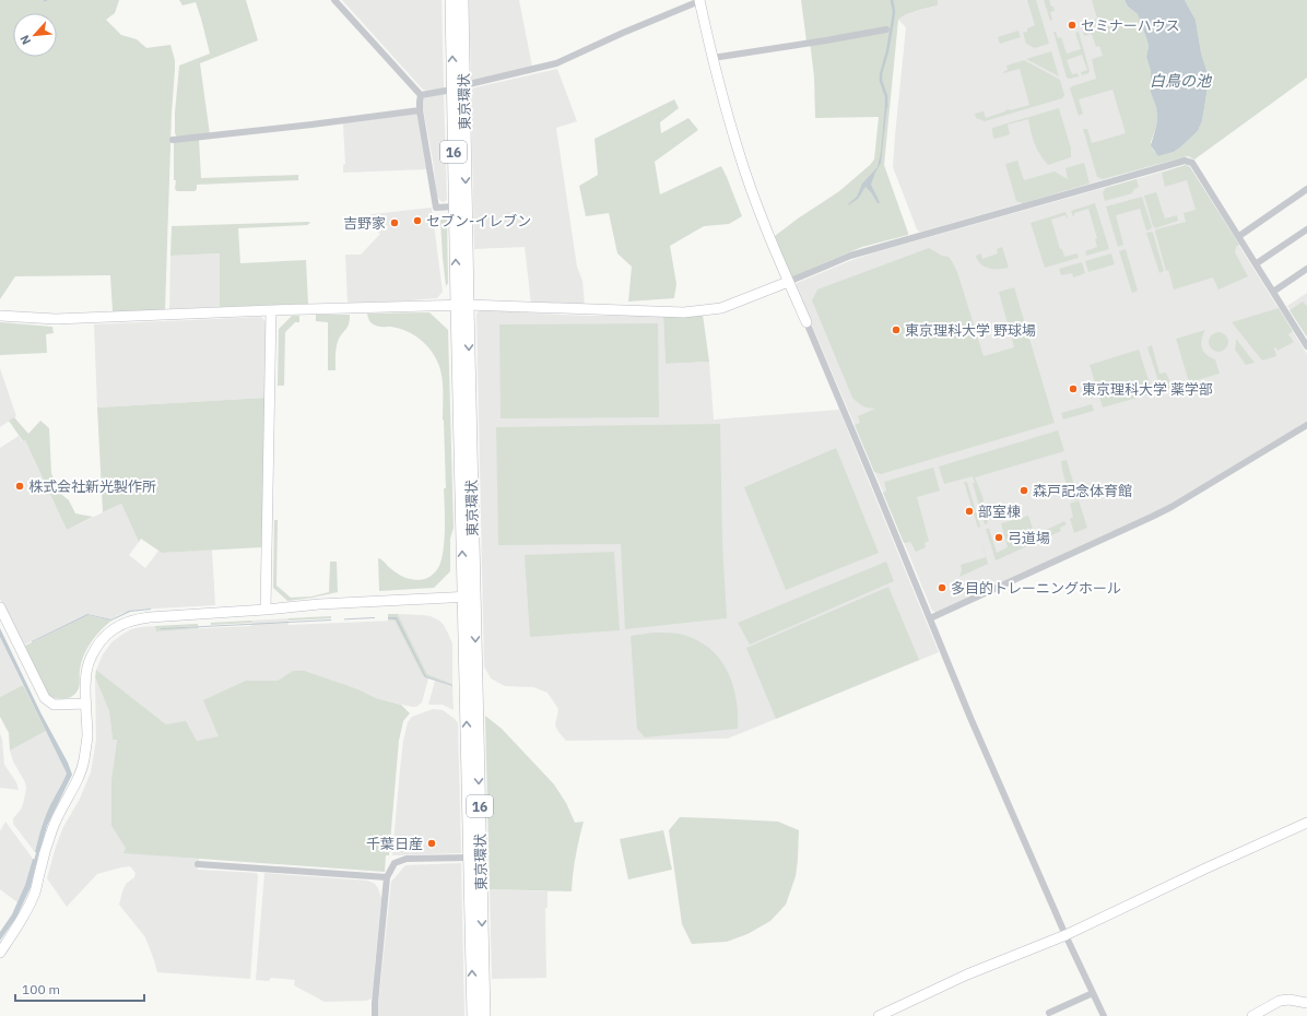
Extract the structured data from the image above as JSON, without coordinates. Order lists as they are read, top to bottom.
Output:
{
  "streets": {
    "highway": ["東京環状", "16"]
  },
  "water": ["白鳥の池"],
  "places": [
    "セミナーハウス",
    "セブン-イレブン",
    "吉野家",
    "東京理科大学 野球場",
    "東京理科大学 薬学部",
    "株式会社新光製作所",
    "森戸記念体育館",
    "部室棟",
    "弓道場",
    "多目的トレーニングホール",
    "千葉日産"
  ],
  "scale_bar": "100 m",
  "north": "bottom left"
}
